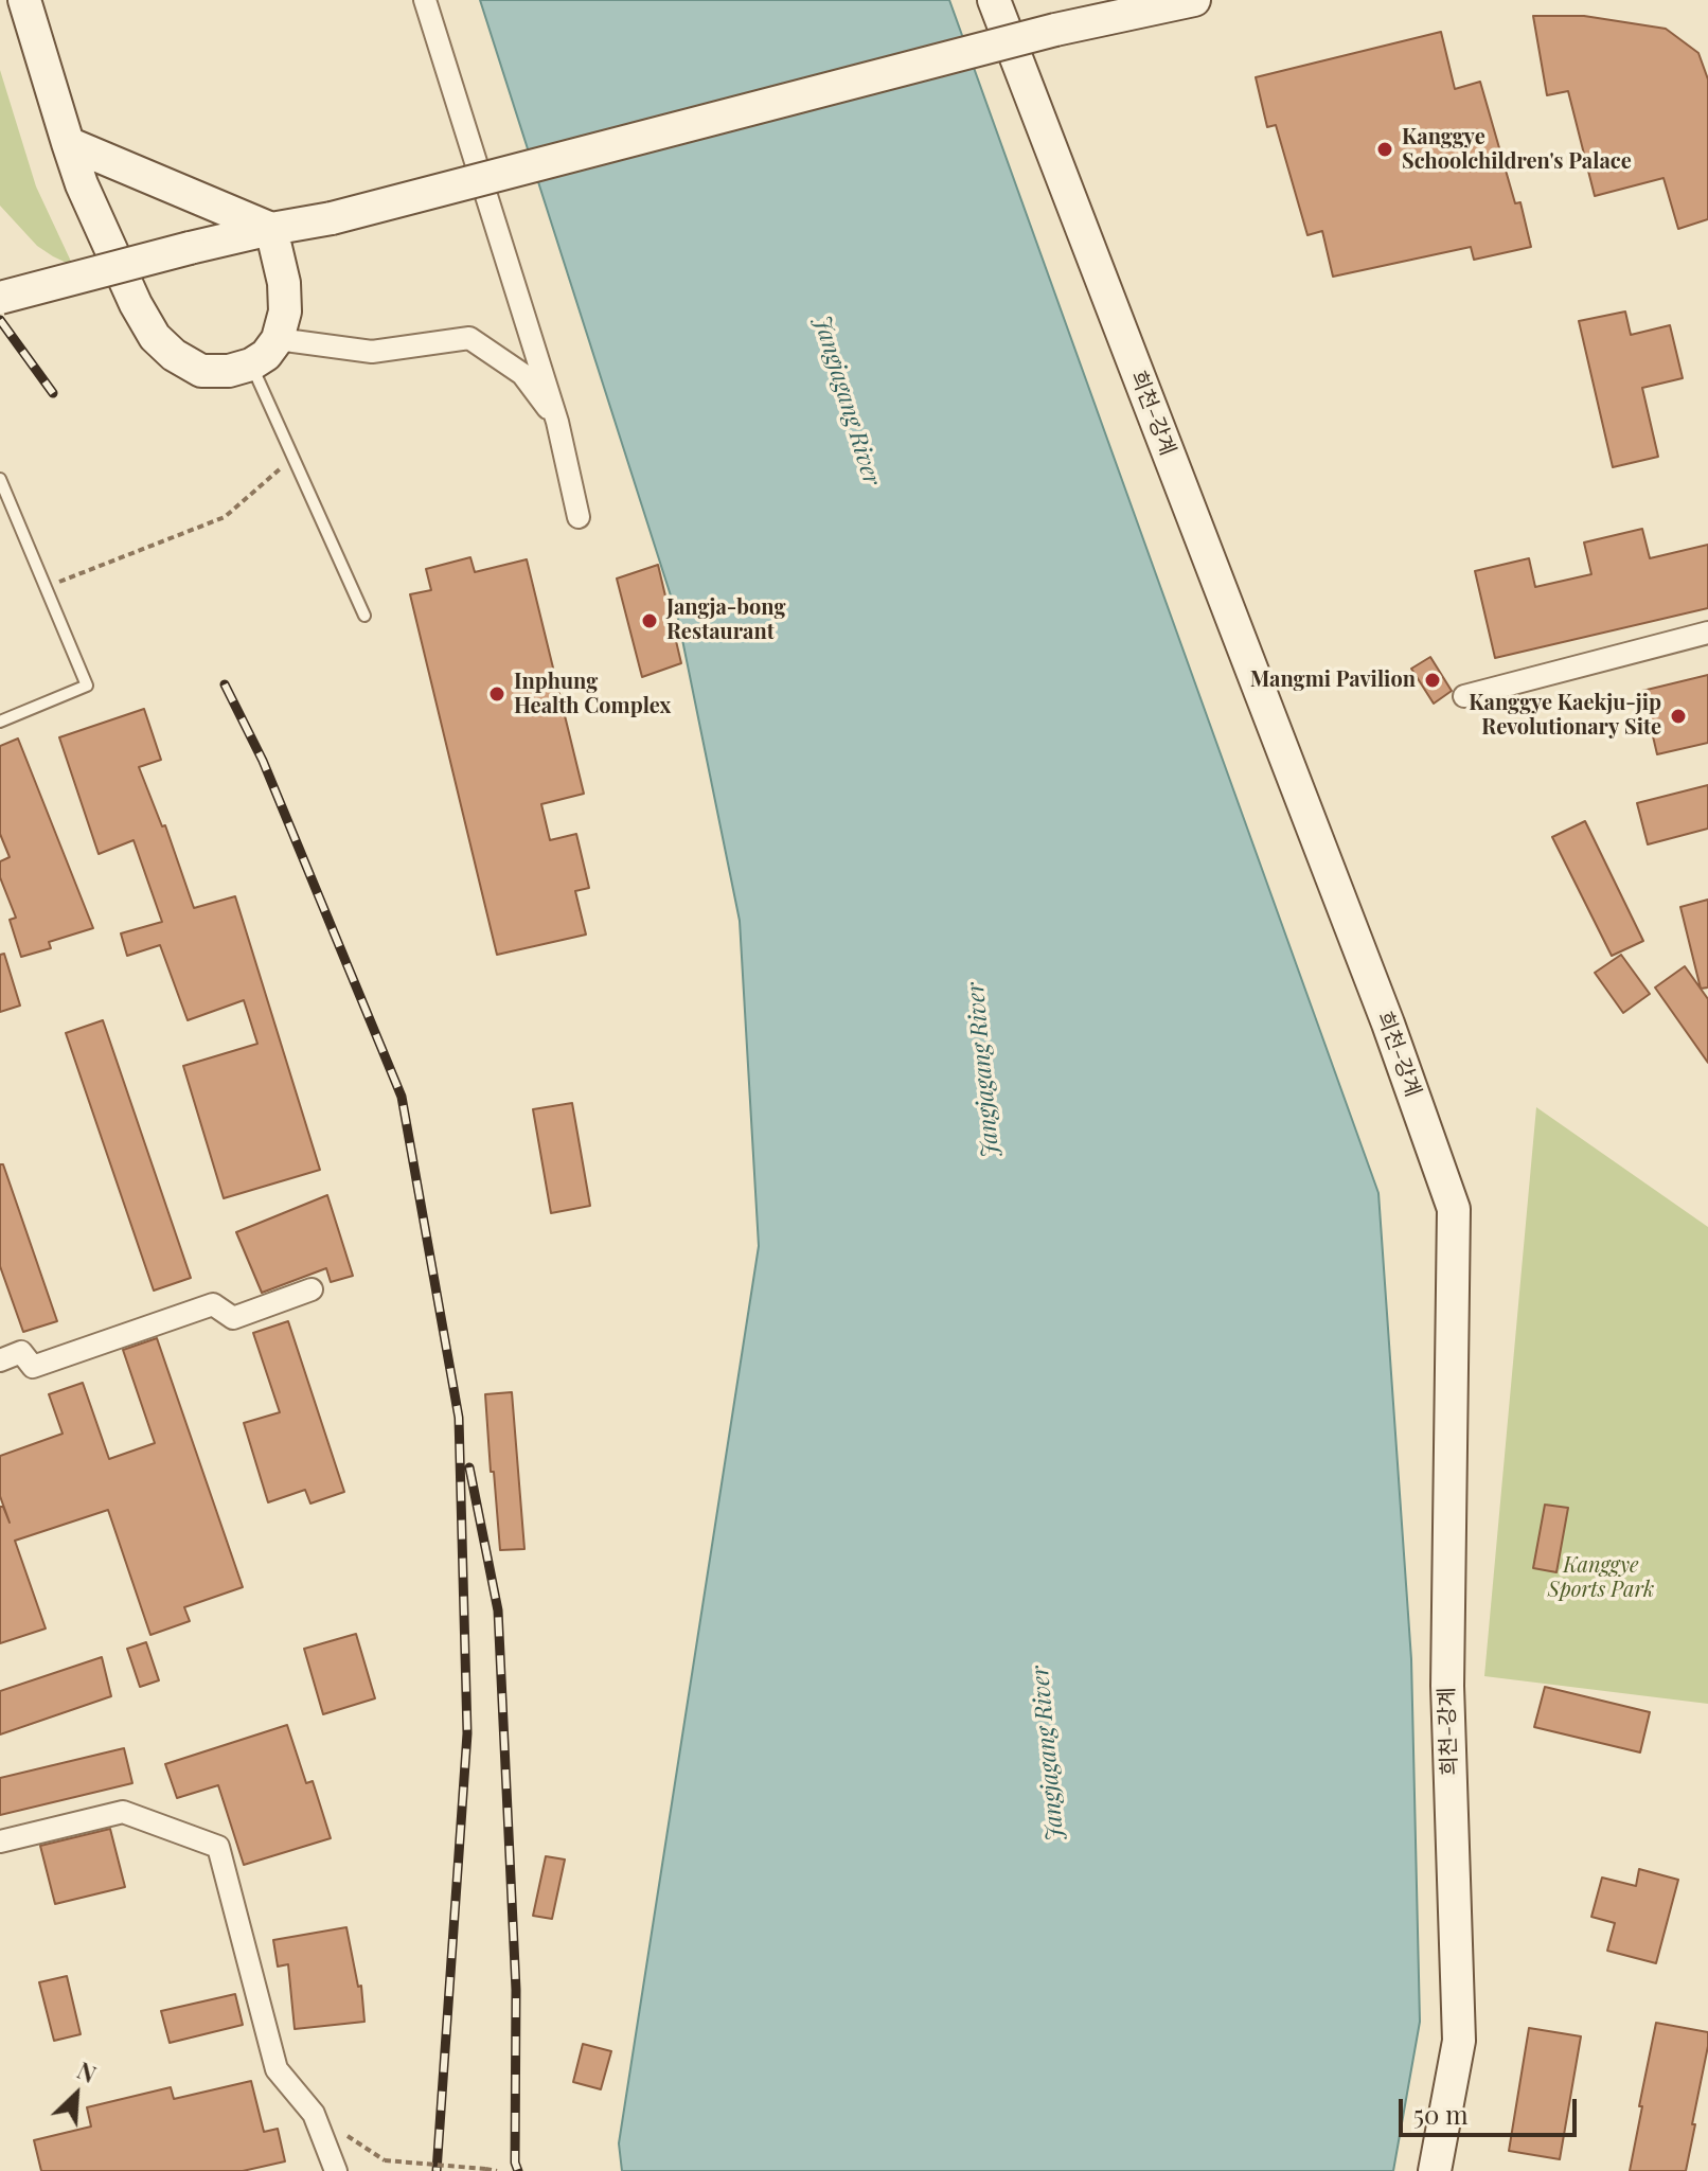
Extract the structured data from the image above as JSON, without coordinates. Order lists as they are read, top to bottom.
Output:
{
  "streets": {
    "main road": ["희천-강계"]
  },
  "water": ["Jangjagang River"],
  "parks": ["Kanggye Sports Park"],
  "places": [
    "Kanggye Schoolchildren's Palace",
    "Jangja-bong Restaurant",
    "Mangmi Pavilion",
    "Inphung Health Complex",
    "Kanggye Kaekju-jip Revolutionary Site"
  ],
  "scale_bar": "50 m",
  "north": "top right"
}
